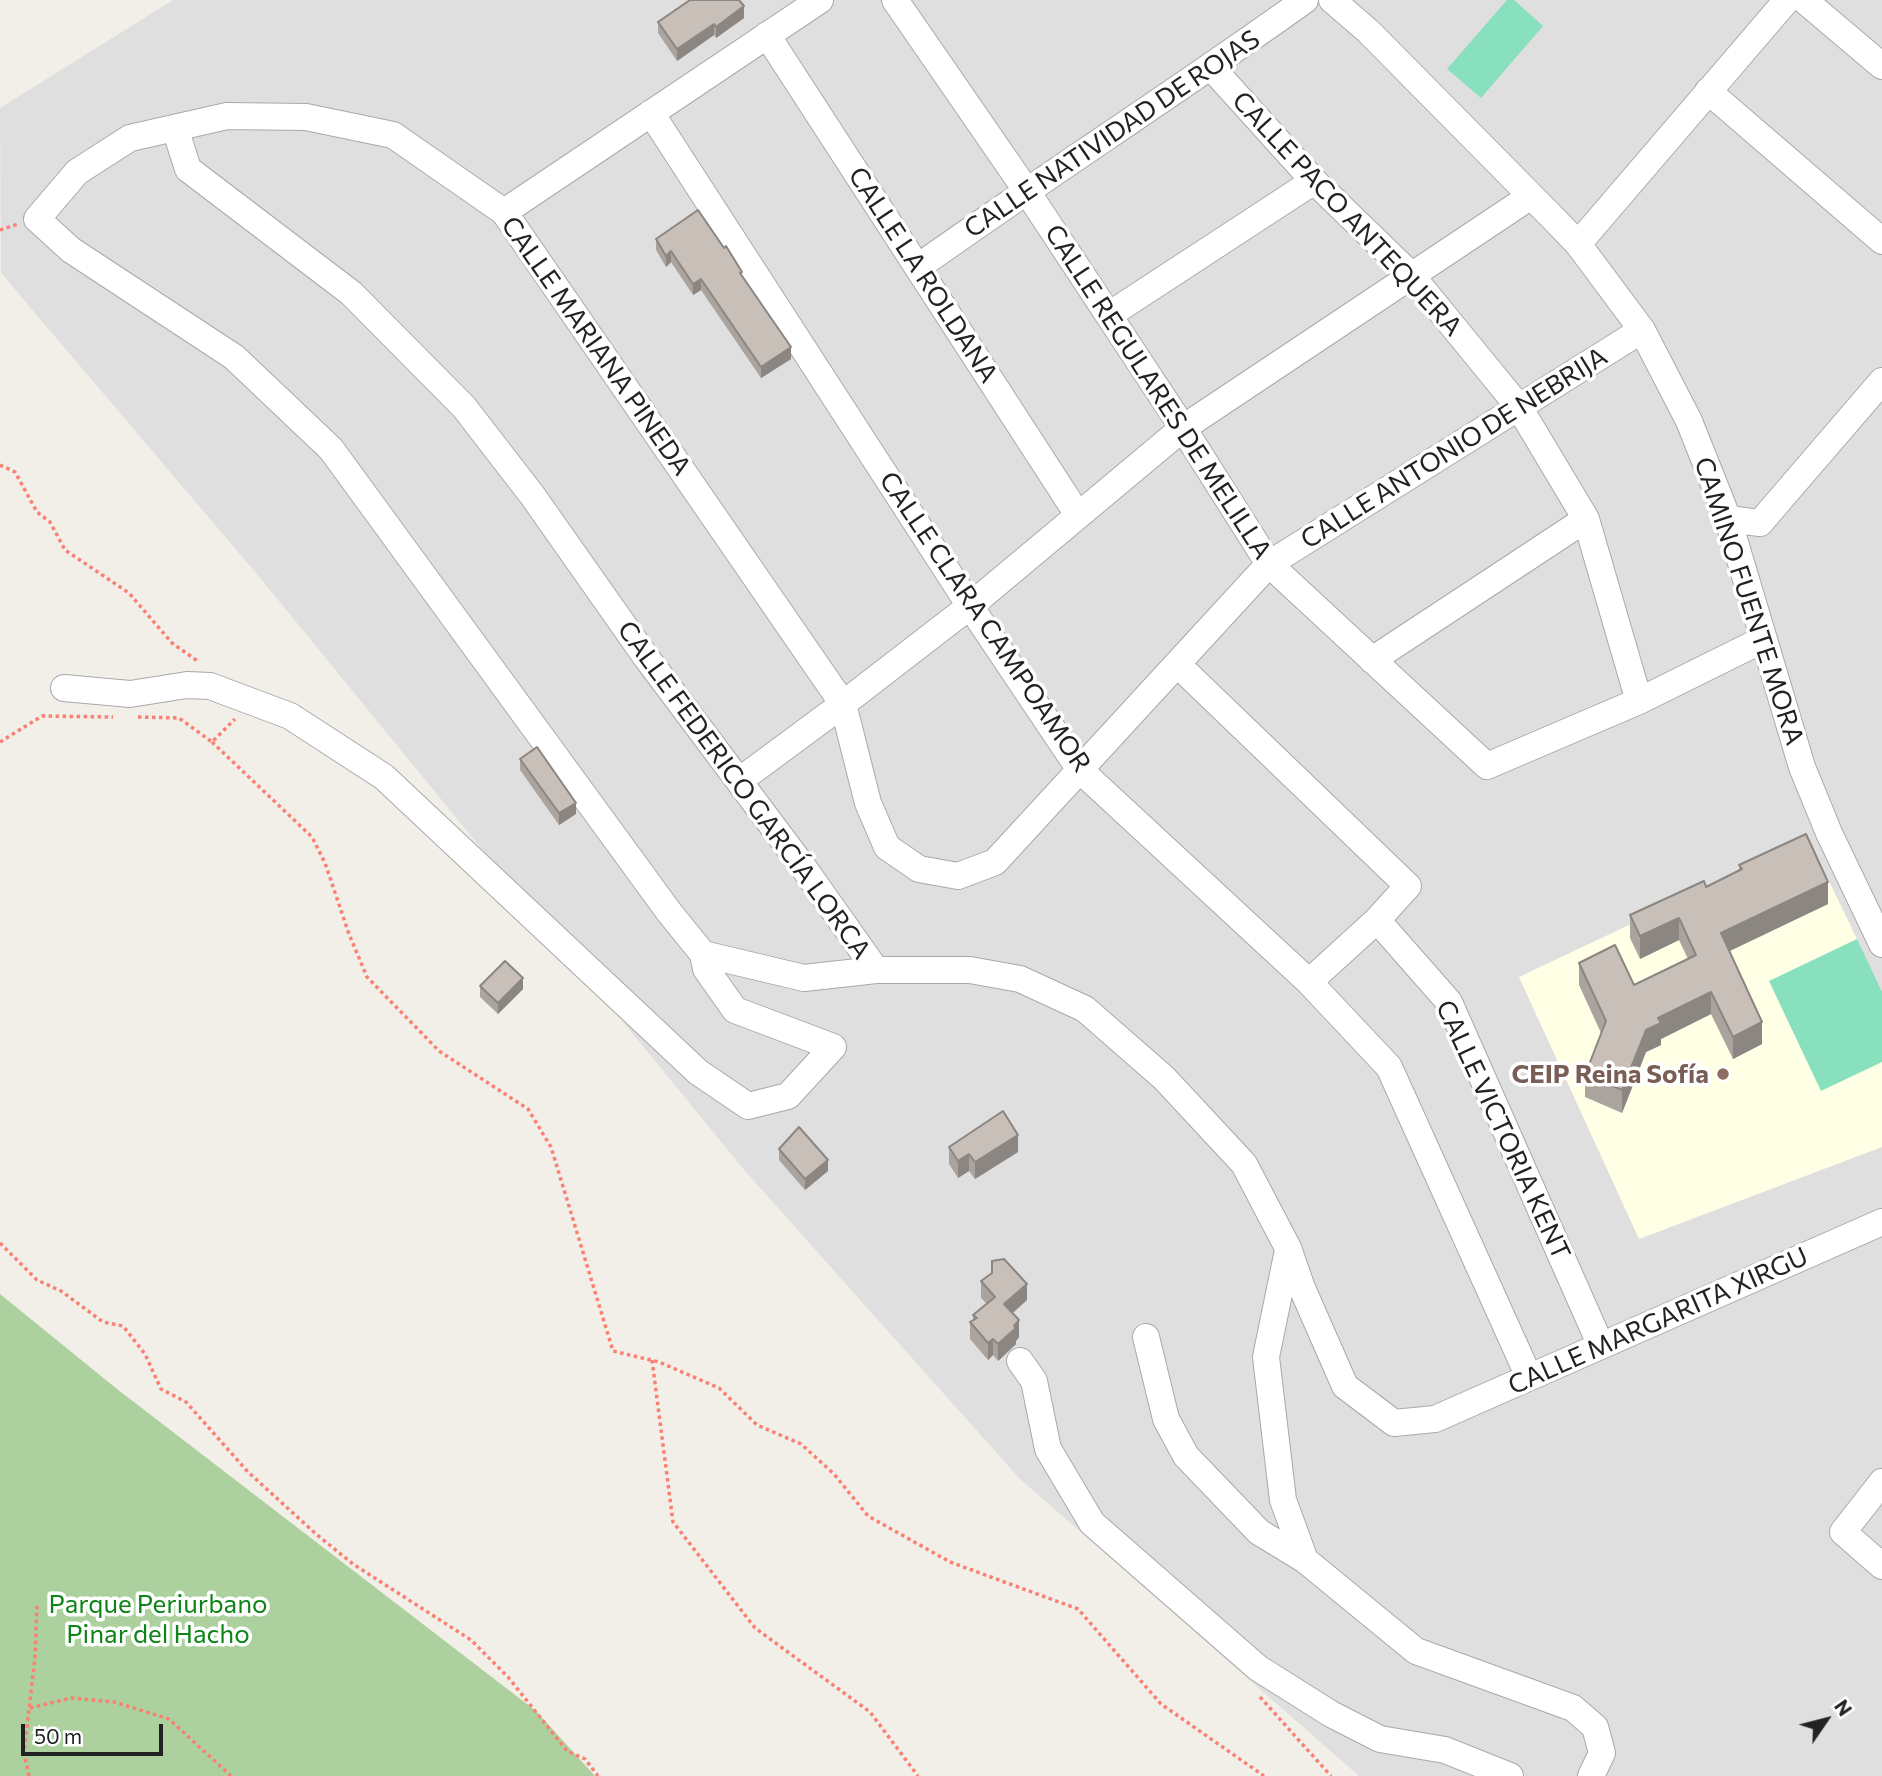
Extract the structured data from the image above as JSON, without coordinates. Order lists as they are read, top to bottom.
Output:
{
  "streets": {
    "street": [
      "CALLE NATIVIDAD DE ROJAS",
      "CALLE PACO ANTEQUERA",
      "CALLE LA ROLDANA",
      "CALLE MARIANA PINEDA",
      "CALLE REGULARES DE MELILLA",
      "CALLE ANTONIO DE NEBRIJA",
      "CAMINO FUENTE MORA",
      "CALLE CLARA CAMPOAMOR",
      "CALLE FEDERICO GARCÍA LORCA",
      "CALLE VICTORIA KENT",
      "CALLE MARGARITA XIRGU"
    ]
  },
  "crossings": [
    ["CALLE NATIVIDAD DE ROJAS", "CALLE PACO ANTEQUERA"],
    ["CALLE NATIVIDAD DE ROJAS", "CALLE LA ROLDANA"],
    ["CALLE NATIVIDAD DE ROJAS", "CALLE REGULARES DE MELILLA"],
    ["CALLE PACO ANTEQUERA", "CALLE REGULARES DE MELILLA"],
    ["CALLE PACO ANTEQUERA", "CALLE ANTONIO DE NEBRIJA"],
    ["CALLE MARIANA PINEDA", "CALLE ANTONIO DE NEBRIJA"],
    ["CALLE MARIANA PINEDA", "CALLE CLARA CAMPOAMOR"],
    ["CALLE MARIANA PINEDA", "CALLE FEDERICO GARCÍA LORCA"],
    ["CALLE REGULARES DE MELILLA", "CALLE ANTONIO DE NEBRIJA"],
    ["CALLE REGULARES DE MELILLA", "CAMINO FUENTE MORA"],
    ["CALLE ANTONIO DE NEBRIJA", "CAMINO FUENTE MORA"],
    ["CALLE ANTONIO DE NEBRIJA", "CALLE CLARA CAMPOAMOR"],
    ["CALLE CLARA CAMPOAMOR", "CALLE MARGARITA XIRGU"],
    ["CALLE FEDERICO GARCÍA LORCA", "CALLE MARGARITA XIRGU"],
    ["CALLE VICTORIA KENT", "CALLE MARGARITA XIRGU"]
  ],
  "parks": ["Parque Periurbano Pinar del Hacho"],
  "places": ["CEIP Reina Sofía"],
  "scale_bar": "50 m",
  "north": "top right"
}
